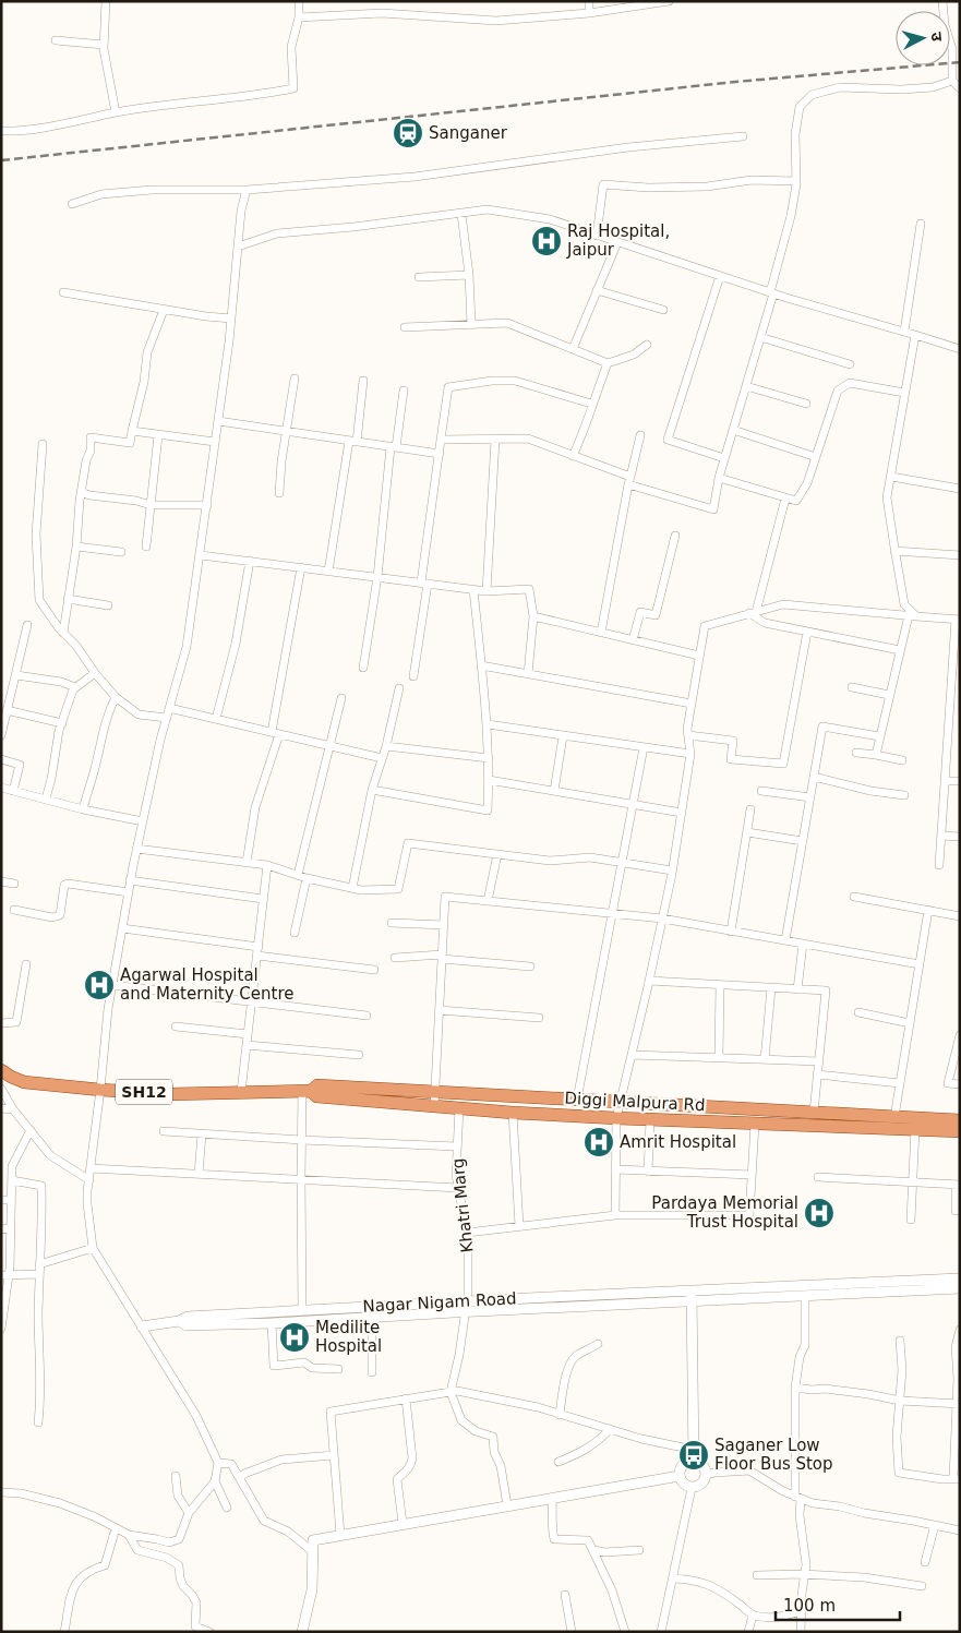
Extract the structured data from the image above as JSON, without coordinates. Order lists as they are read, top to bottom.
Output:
{
  "streets": {
    "main road": ["SH12", "Diggi Malpura Rd"],
    "street": ["Khatri Marg", "Nagar Nigam Road"]
  },
  "crossings": [
    ["Diggi Malpura Rd", "Khatri Marg"],
    ["Khatri Marg", "Nagar Nigam Road"]
  ],
  "places": {
    "station": ["Sanganer"],
    "hospital": [
      "Raj Hospital, Jaipur",
      "Agarwal Hospital and Maternity Centre",
      "Amrit Hospital",
      "Pardaya Memorial Trust Hospital",
      "Medilite Hospital"
    ],
    "bus stop": ["Saganer Low Floor Bus Stop"]
  },
  "scale_bar": "100 m",
  "north": "right"
}
